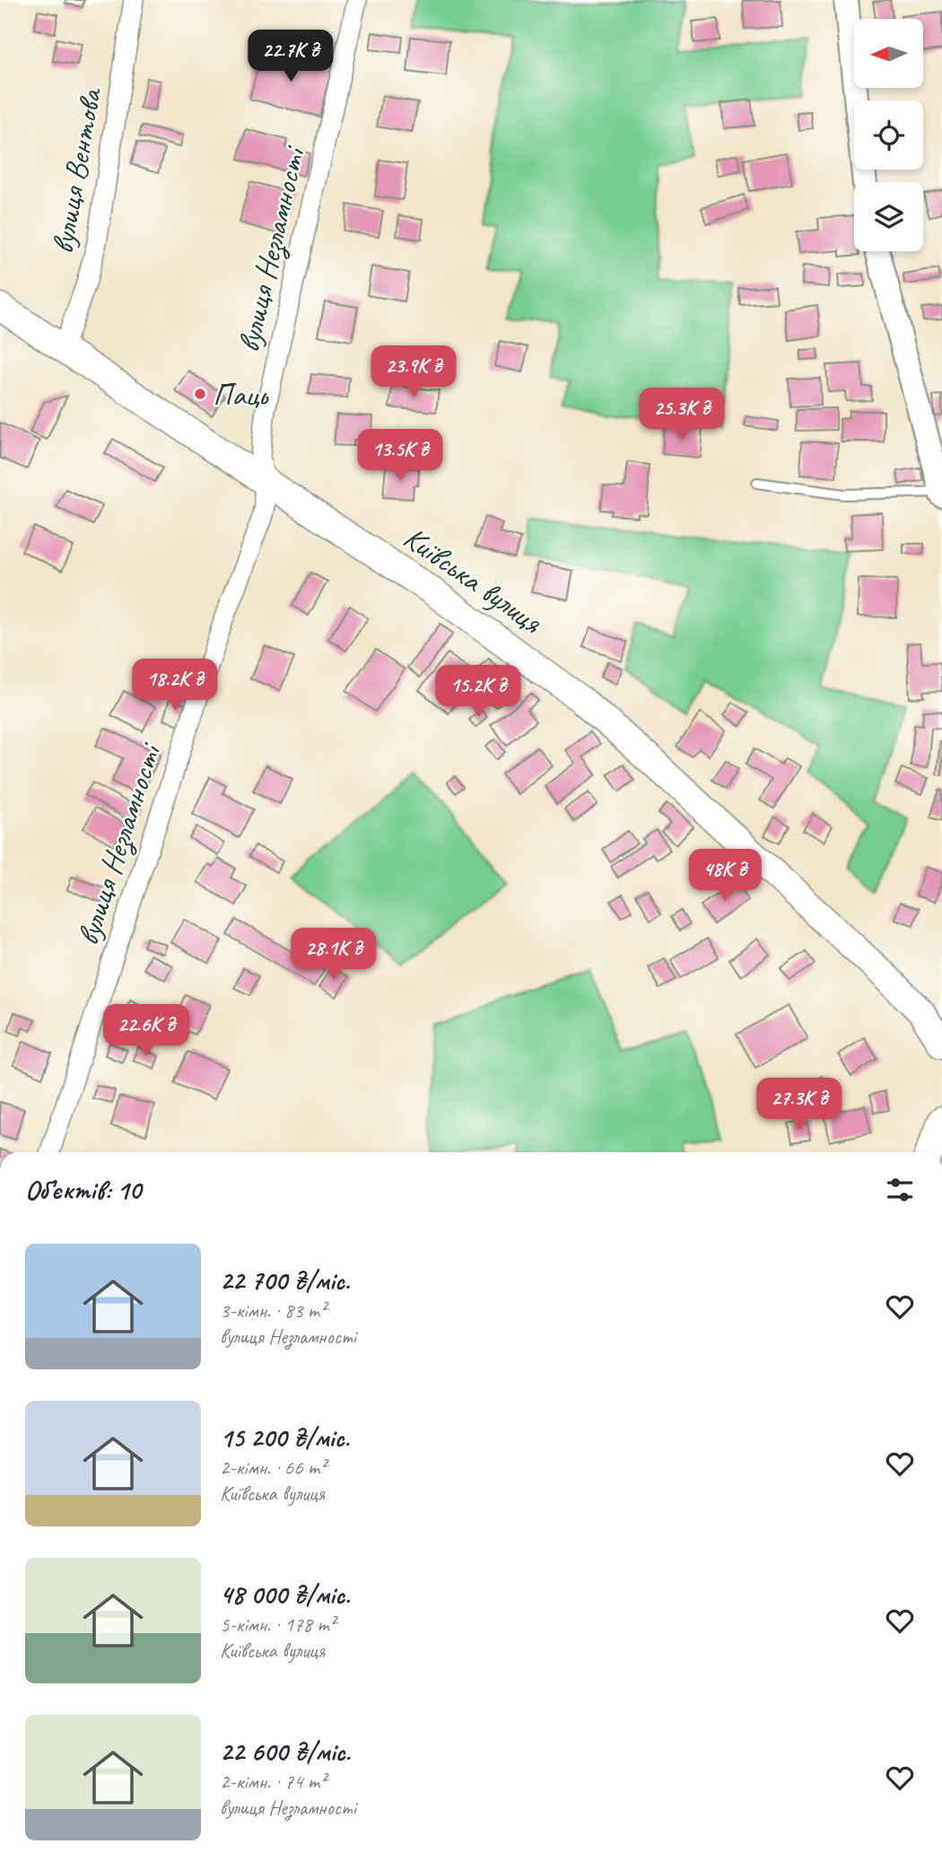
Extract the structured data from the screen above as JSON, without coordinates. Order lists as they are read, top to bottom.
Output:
{
  "streets": {
    "main road": ["Київська вулиця"],
    "street": ["вулиця Вентова", "вулиця Незламності"]
  },
  "crossings": [
    ["вулиця Вентова", "Київська вулиця"],
    ["вулиця Незламності", "Київська вулиця"]
  ],
  "places": ["Паць"],
  "north": "left",
  "page": {
    "price": [
      "22.7K ₴",
      "23.9K ₴",
      "25.3K ₴",
      "13.5K ₴",
      "18.2K ₴",
      "15.2K ₴",
      "48K ₴",
      "28.1K ₴",
      "22.6K ₴",
      "27.3K ₴"
    ],
    "heading": "Об’єктів: 10",
    "list": [
      {
        "name": "22 700 ₴/міс.",
        "note": "3-кімн. · 83 m² · вулиця Незламності"
      },
      {
        "name": "15 200 ₴/міс.",
        "note": "2-кімн. · 66 m² · Київська вулиця"
      },
      {
        "name": "48 000 ₴/міс.",
        "note": "5-кімн. · 178 m² · Київська вулиця"
      },
      {
        "name": "22 600 ₴/міс.",
        "note": "2-кімн. · 74 m² · вулиця Незламності"
      }
    ]
  }
}
